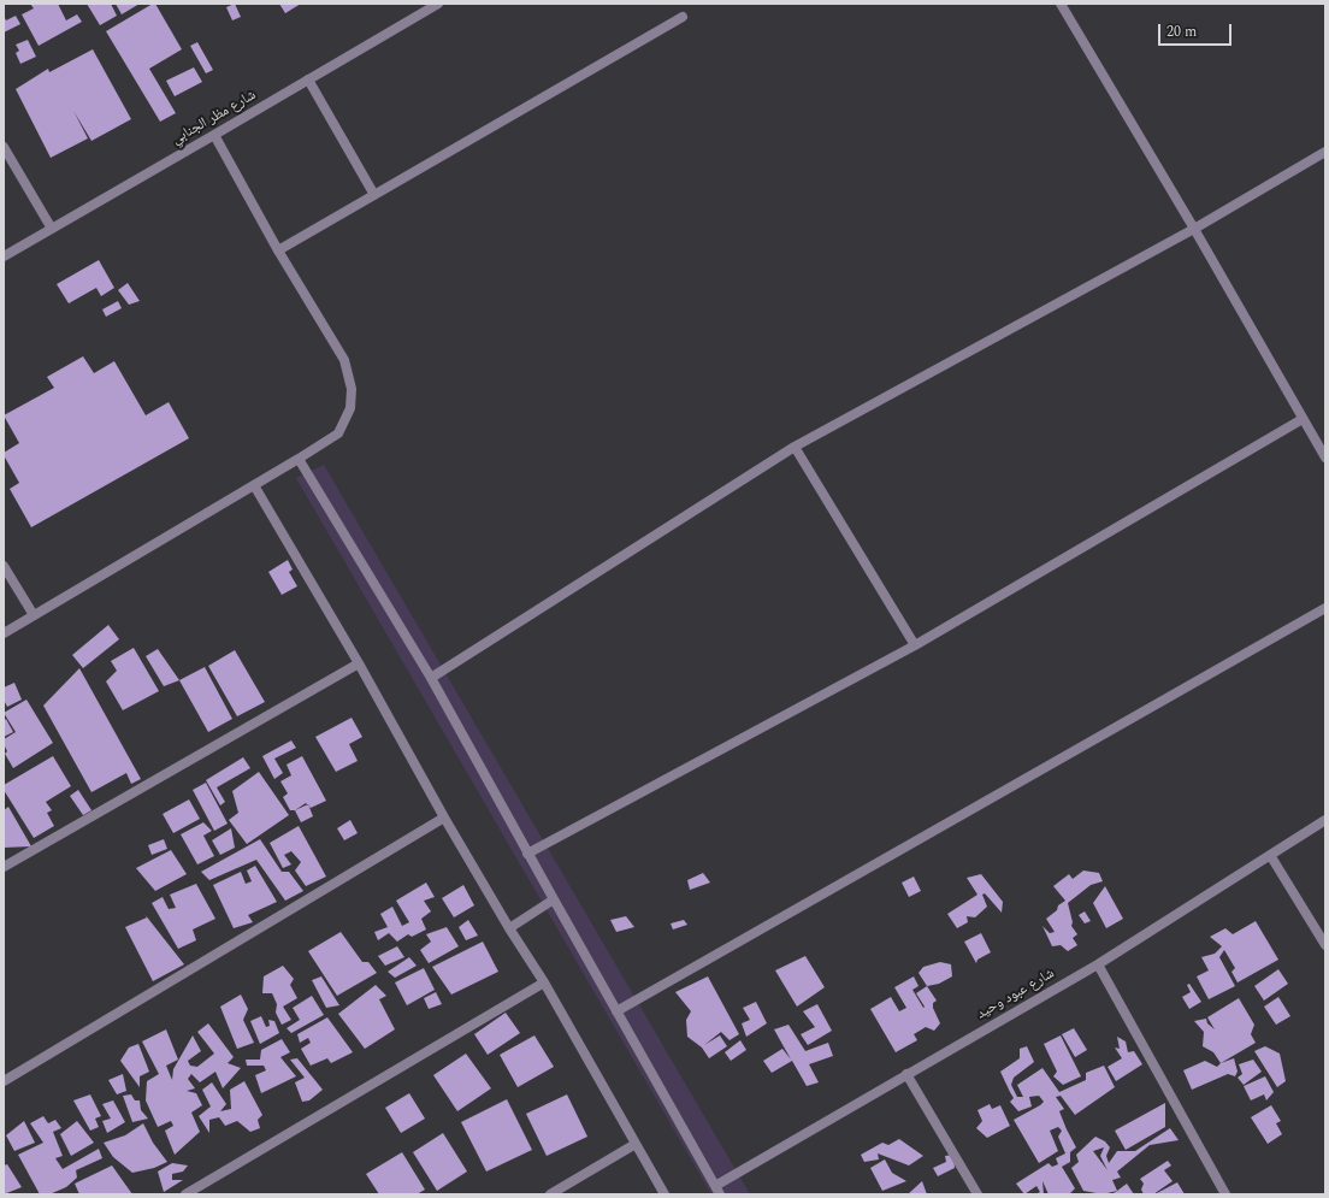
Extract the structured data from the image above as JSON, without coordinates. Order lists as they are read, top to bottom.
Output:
{
  "streets": {
    "street": ["شارع مظر الجنابي", "شارع عبود وحيد"]
  },
  "scale_bar": "20 m"
}
